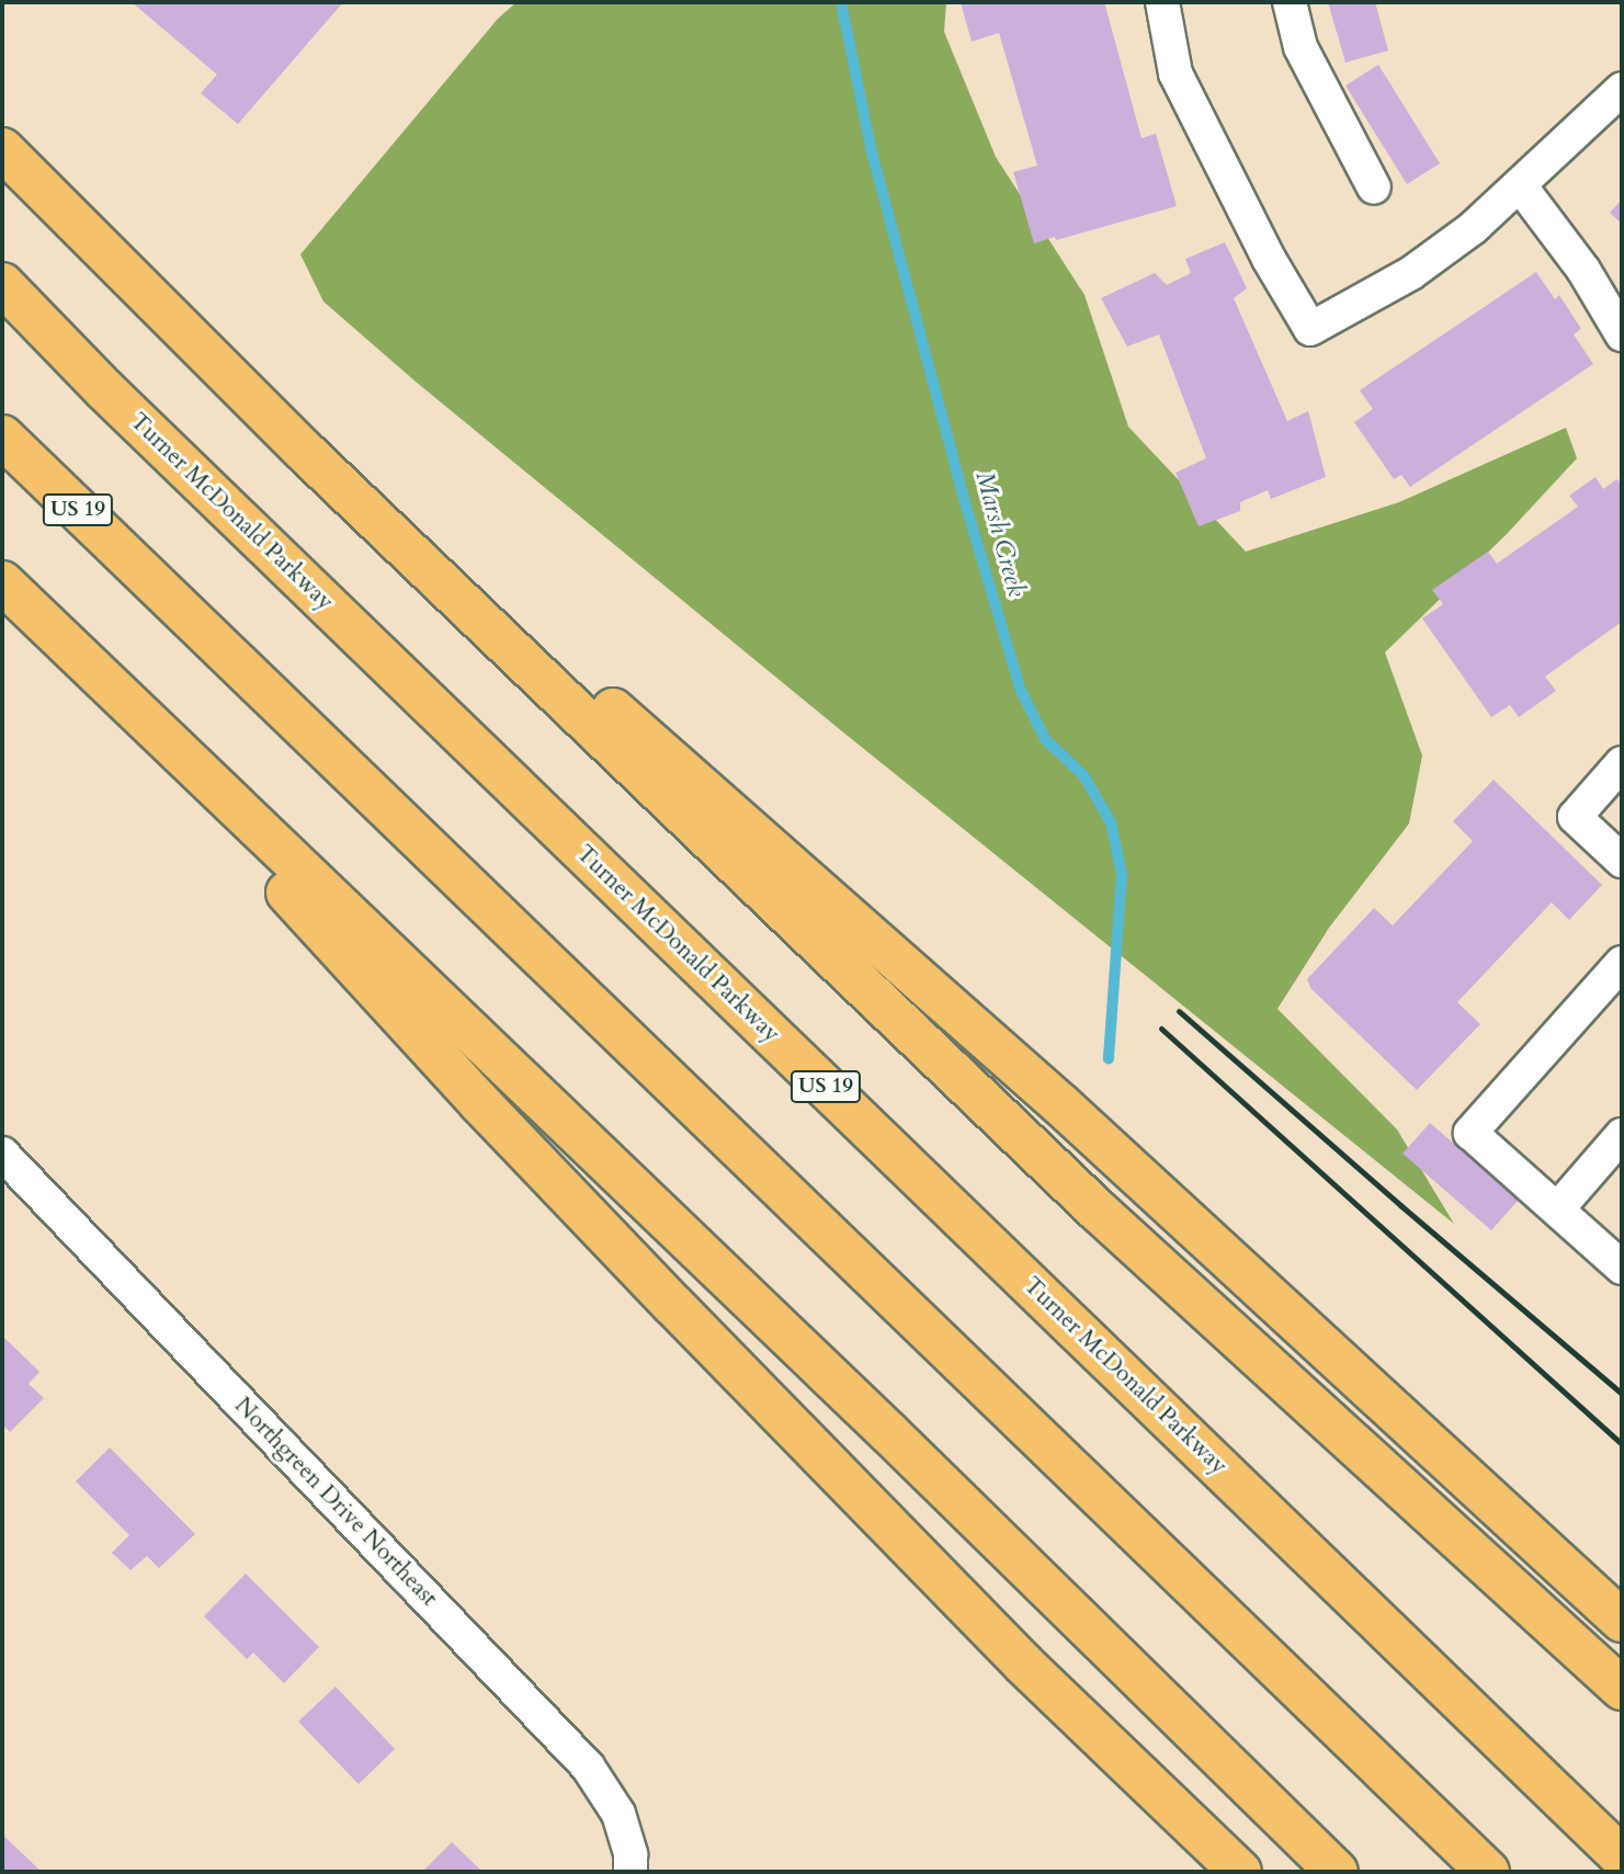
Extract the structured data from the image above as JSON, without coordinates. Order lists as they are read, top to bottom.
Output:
{
  "streets": {
    "highway": ["US 19", "Turner McDonald Parkway"],
    "street": ["Northgreen Drive Northeast"]
  },
  "water": ["Marsh Creek"]
}
